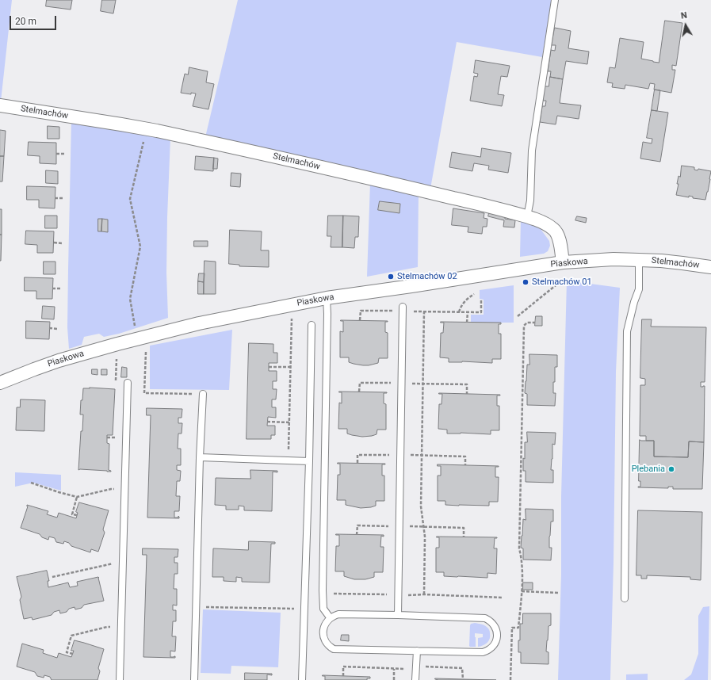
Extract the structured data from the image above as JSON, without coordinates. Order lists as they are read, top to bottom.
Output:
{
  "streets": {
    "street": ["Stelmachów", "Piaskowa"]
  },
  "crossings": [
    ["Stelmachów", "Piaskowa"]
  ],
  "places": ["Stelmachów 02", "Stelmachów 01", "Plebania"],
  "scale_bar": "20 m",
  "north": "top"
}
